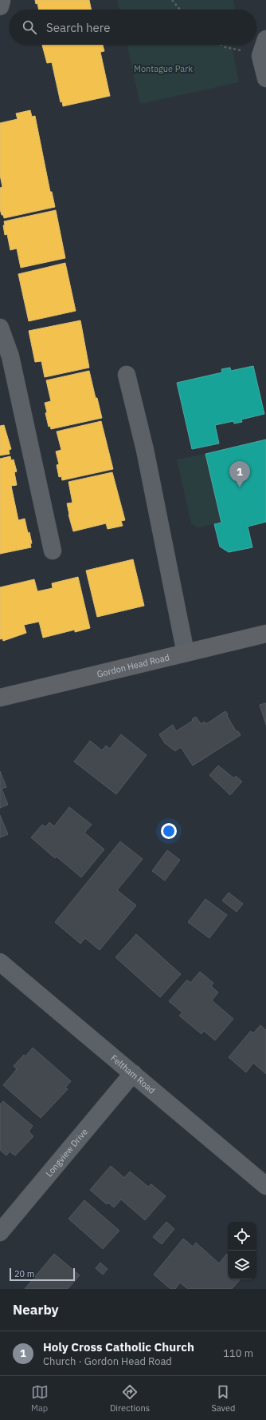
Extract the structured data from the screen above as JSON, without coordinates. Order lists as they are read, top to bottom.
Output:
{
  "streets": {
    "main road": ["Gordon Head Road"],
    "street": ["Feltham Road", "Longview Drive"]
  },
  "crossings": [
    ["Feltham Road", "Longview Drive"]
  ],
  "parks": ["Montague Park"],
  "scale_bar": "20 m",
  "page": {
    "search": "Search here",
    "pins": "1",
    "scale": "20 m",
    "heading": "Nearby",
    "list": [
      {
        "mark": "1",
        "name": "Holy Cross Catholic Church",
        "note": "Church · Gordon Head Road",
        "value": "110 m"
      }
    ],
    "nav": ["Map", "Directions", "Saved"]
  }
}
